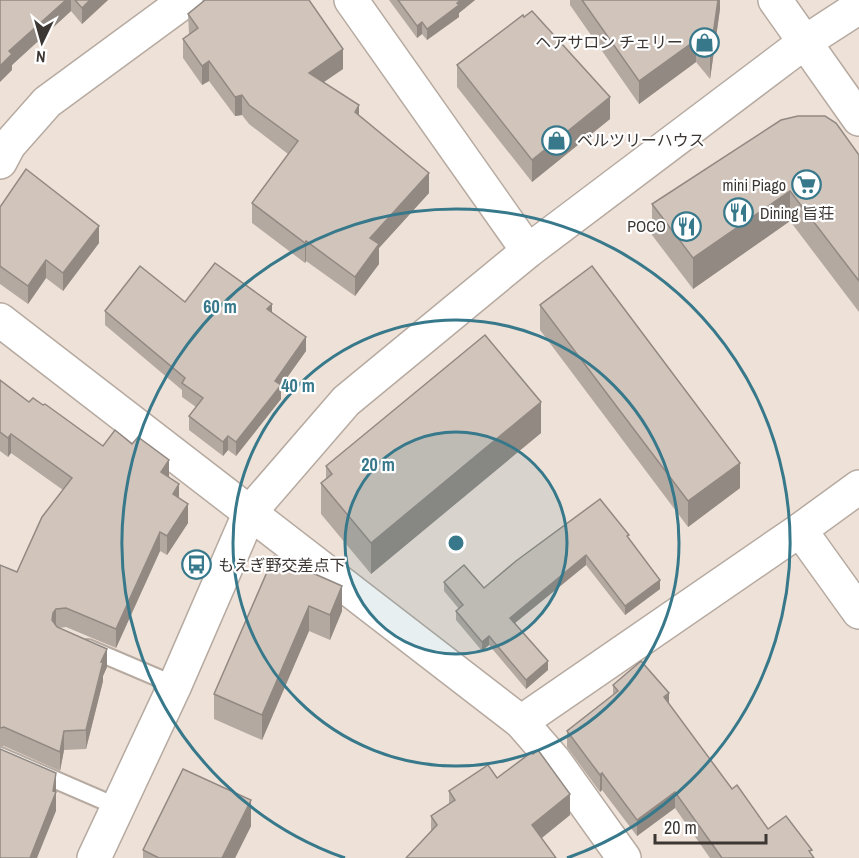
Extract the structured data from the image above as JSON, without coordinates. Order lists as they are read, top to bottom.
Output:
{
  "places": {
    "shop": ["ヘアサロン チェリー", "ベルツリーハウス"],
    "supermarket": ["mini Piago"],
    "restaurant": ["Dining 旨荘", "POCO"],
    "bus stop": ["もえぎ野交差点下"]
  },
  "scale_bar": "20 m",
  "north": "bottom",
  "rings": ["60 m", "40 m", "20 m"]
}
